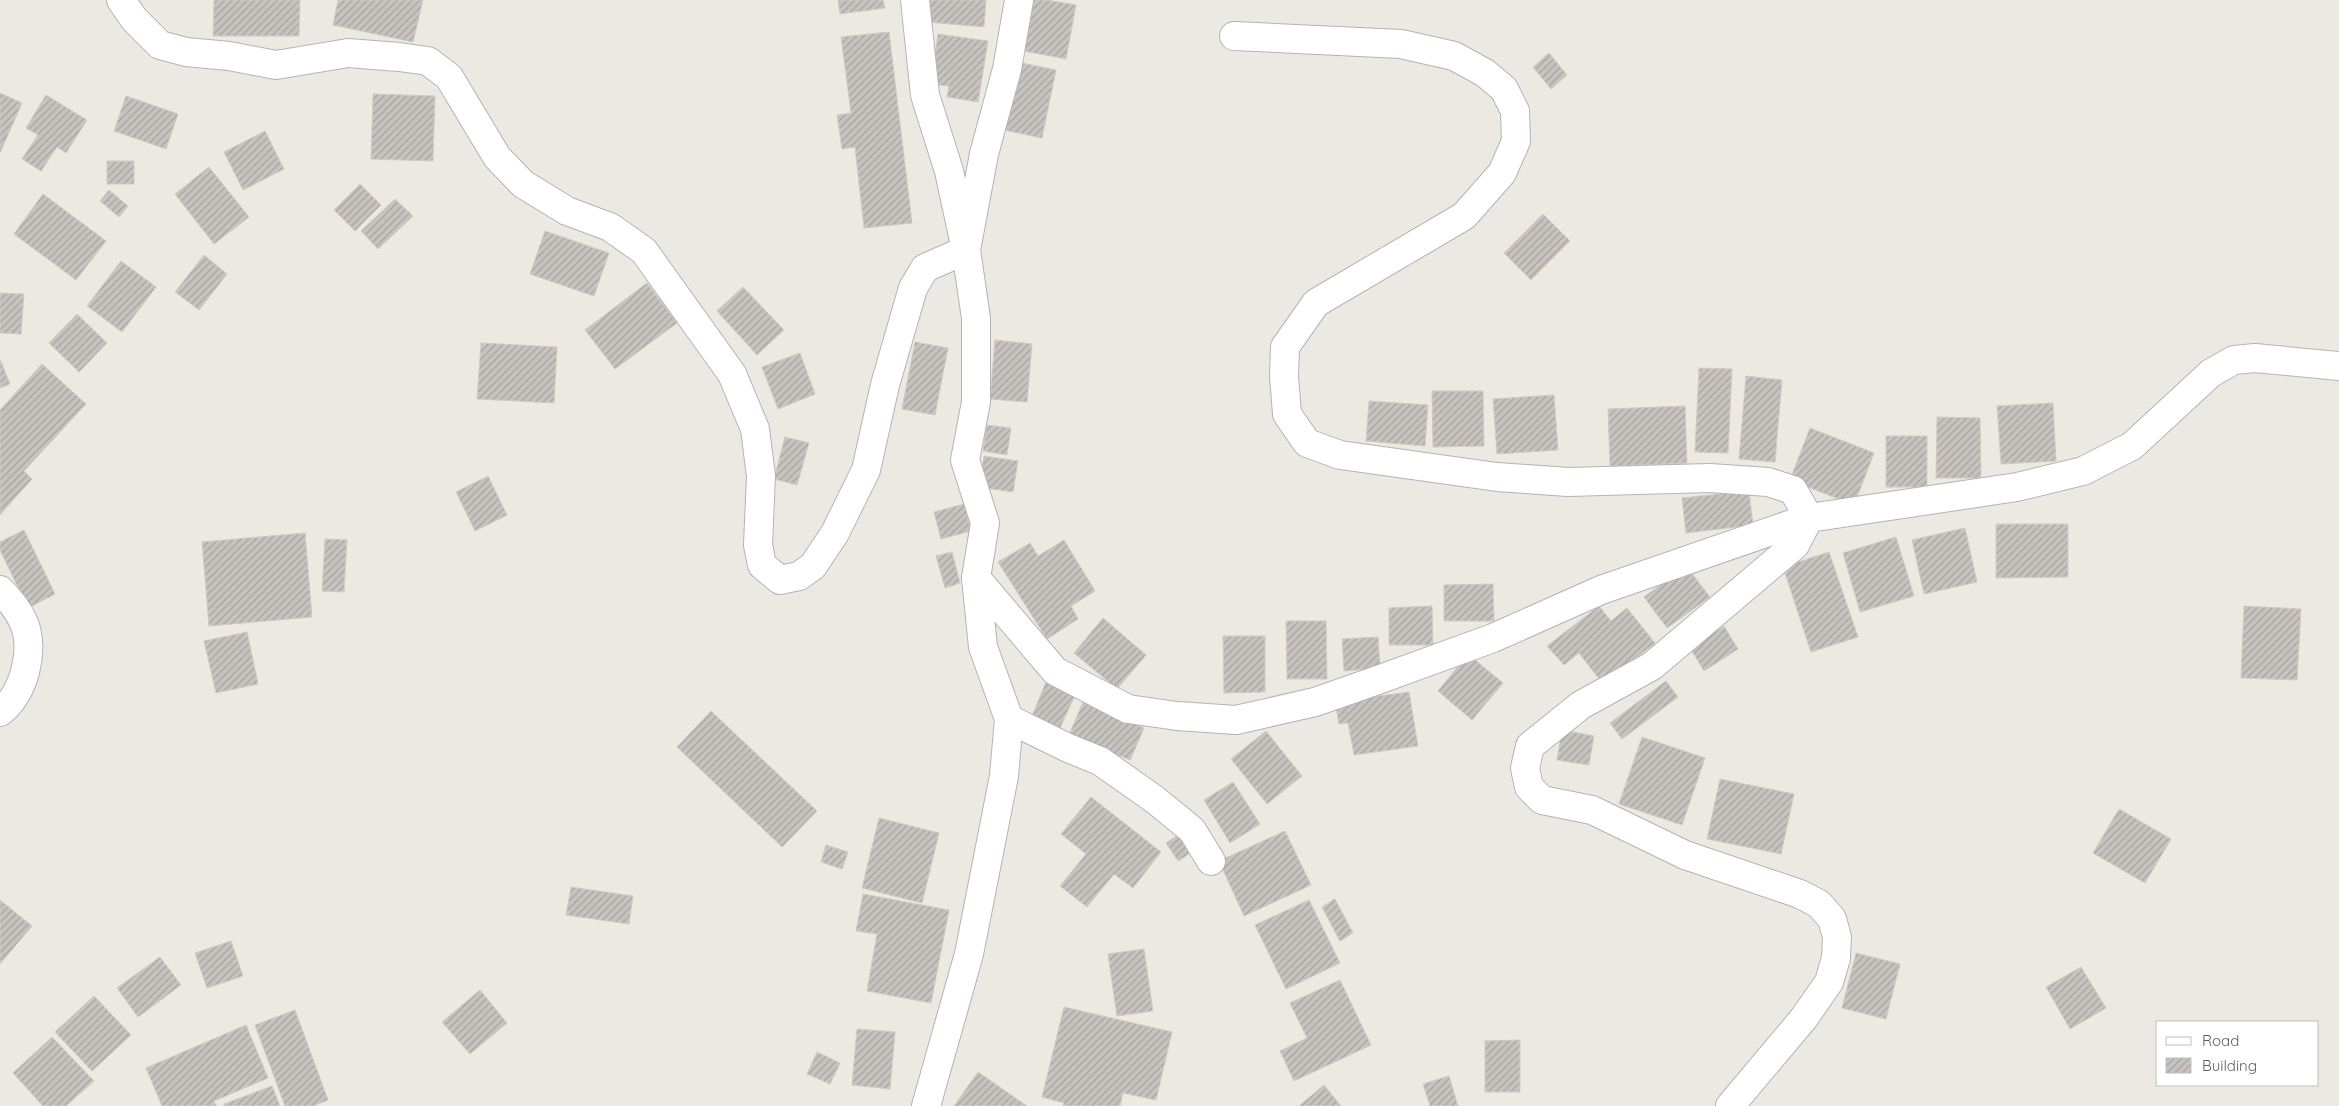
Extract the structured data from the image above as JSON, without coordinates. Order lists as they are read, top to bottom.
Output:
{
  "legend": ["Road", "Building"]
}
